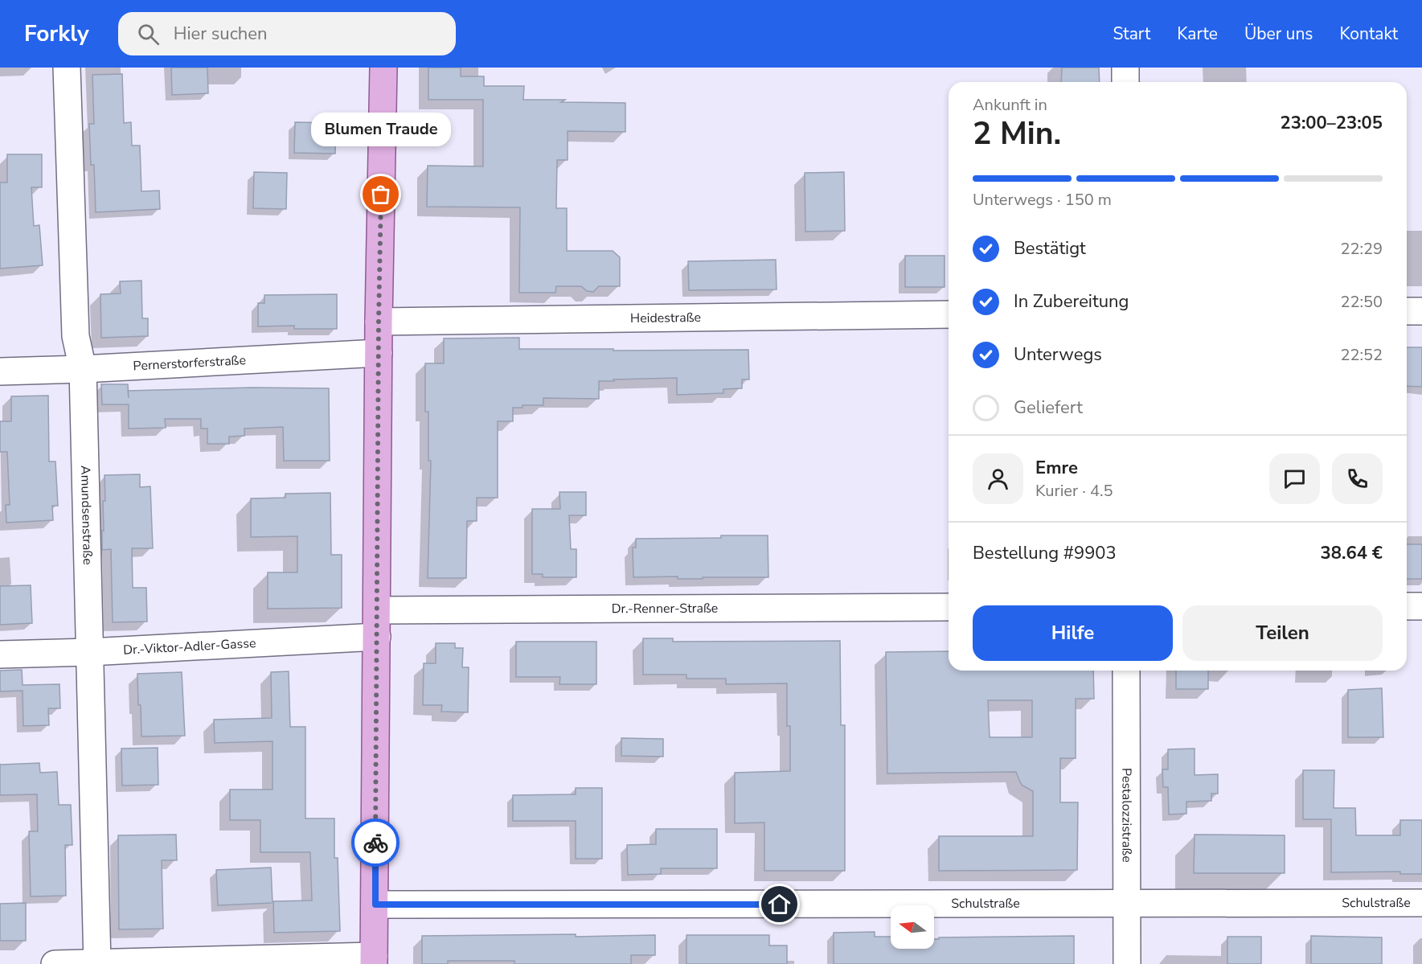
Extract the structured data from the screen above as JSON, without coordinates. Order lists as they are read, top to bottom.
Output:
{
  "streets": {
    "street": [
      "Heidestraße",
      "Pernerstorferstraße",
      "Amundsenstraße",
      "Dr.-Renner-Straße",
      "Dr.-Viktor-Adler-Gasse",
      "Pestalozzistraße",
      "Schulstraße"
    ]
  },
  "crossings": [
    ["Pernerstorferstraße", "Amundsenstraße"],
    ["Amundsenstraße", "Dr.-Viktor-Adler-Gasse"],
    ["Pestalozzistraße", "Schulstraße"]
  ],
  "places": ["Blumen Traude"],
  "north": "left",
  "page": {
    "header": "Forkly",
    "search": "Hier suchen",
    "nav": [
      "Start",
      "Karte",
      "Über uns",
      "Kontakt"
    ],
    "heading": ["2 Min.", "Ankunft in", "23:00–23:05"],
    "panel": [
      "Emre",
      "Kurier · 4.5",
      "Bestellung #9903",
      "38.64 €"
    ],
    "bubble": "Blumen Traude",
    "bar": "Unterwegs · 150 m",
    "list": [
      ["Bestätigt", "22:29"],
      ["In Zubereitung", "22:50"],
      ["Unterwegs", "22:52"],
      "Geliefert"
    ],
    "buttons": ["Hilfe", "Teilen"]
  }
}
